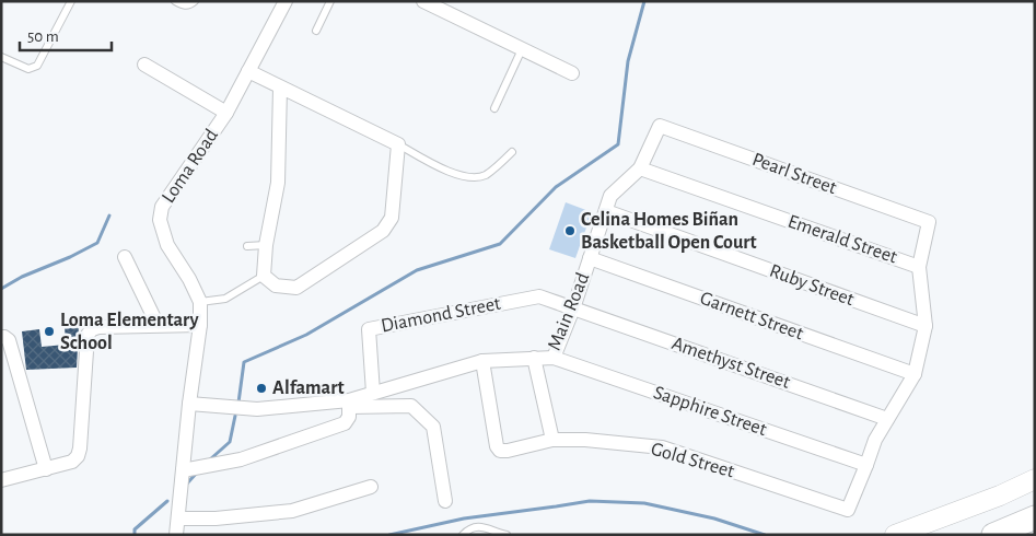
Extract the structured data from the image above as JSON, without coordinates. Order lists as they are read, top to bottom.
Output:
{
  "streets": {
    "street": [
      "Loma Road",
      "Pearl Street",
      "Emerald Street",
      "Ruby Street",
      "Main Road",
      "Diamond Street",
      "Garnett Street",
      "Amethyst Street",
      "Sapphire Street",
      "Gold Street"
    ]
  },
  "crossings": [
    ["Pearl Street", "Emerald Street"],
    ["Pearl Street", "Main Road"],
    ["Emerald Street", "Main Road"],
    ["Ruby Street", "Main Road"],
    ["Main Road", "Diamond Street"],
    ["Main Road", "Garnett Street"],
    ["Main Road", "Amethyst Street"],
    ["Main Road", "Sapphire Street"],
    ["Main Road", "Gold Street"],
    ["Diamond Street", "Amethyst Street"],
    ["Sapphire Street", "Gold Street"]
  ],
  "places": ["Celina Homes Biñan Basketball Open Court", "Loma Elementary School", "Alfamart"],
  "scale_bar": "50 m"
}
